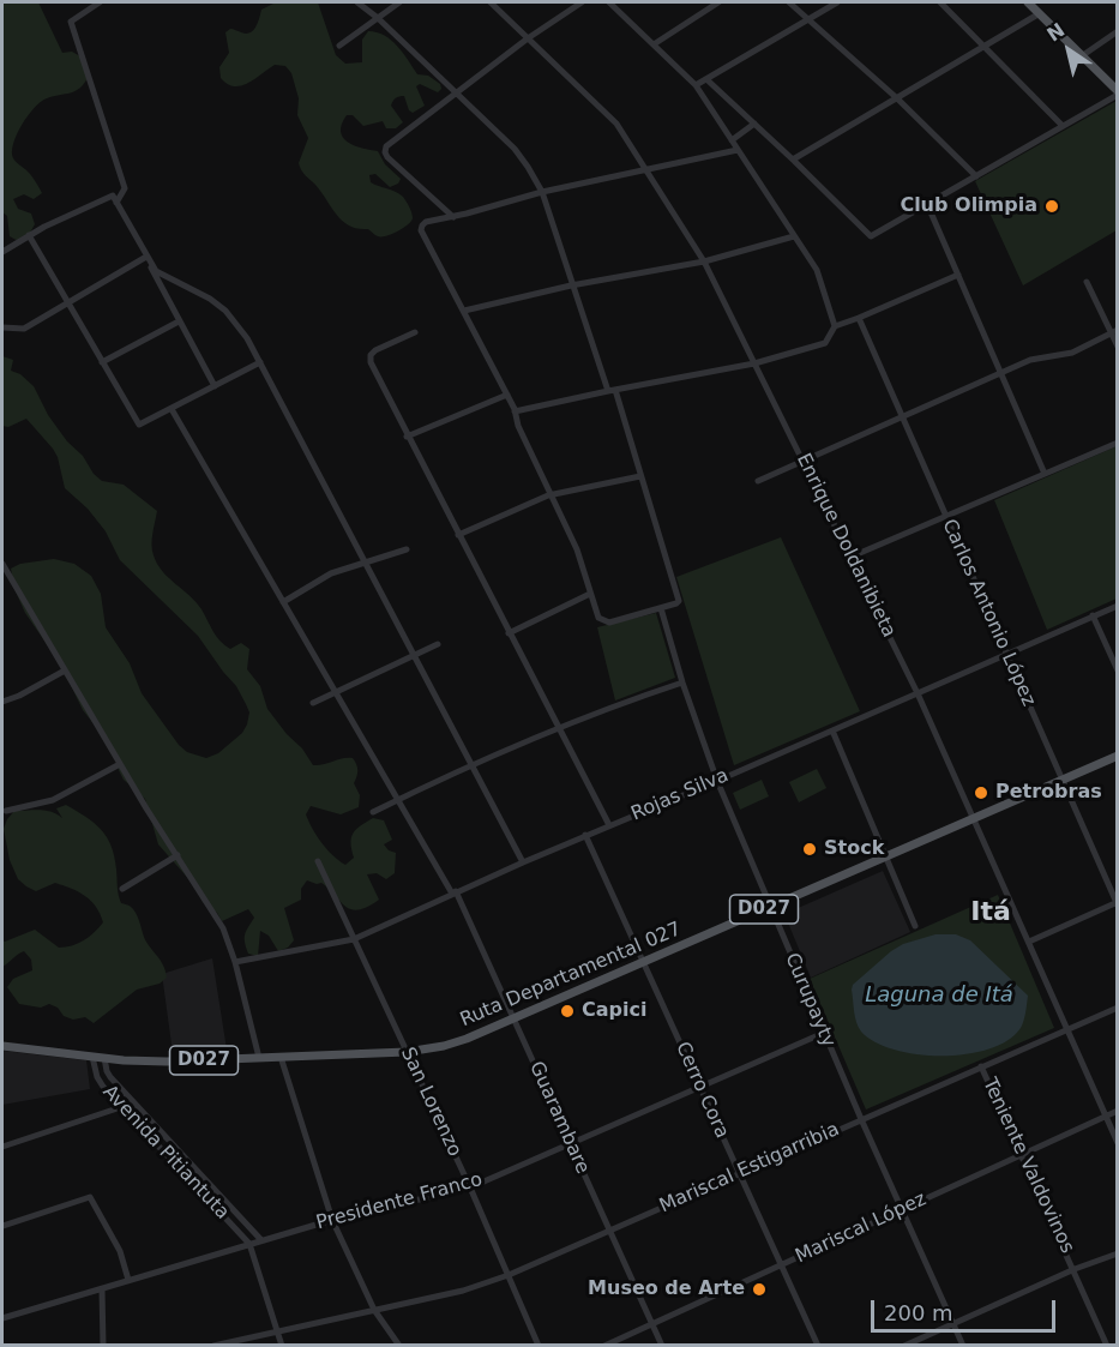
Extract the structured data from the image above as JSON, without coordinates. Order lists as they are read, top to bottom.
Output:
{
  "streets": {
    "main road": ["D027", "Ruta Departamental 027"],
    "street": [
      "Enrique Doldanibieta",
      "Carlos Antonio López",
      "Rojas Silva",
      "Curupayty",
      "Cerro Cora",
      "San Lorenzo",
      "Guarambare",
      "Avenida Pitiantuta",
      "Teniente Valdovinos",
      "Mariscal Estigarribia",
      "Presidente Franco",
      "Mariscal López"
    ]
  },
  "crossings": [
    ["Enrique Doldanibieta", "Rojas Silva"],
    ["Enrique Doldanibieta", "Ruta Departamental 027"],
    ["Enrique Doldanibieta", "Mariscal Estigarribia"],
    ["Enrique Doldanibieta", "Mariscal López"],
    ["Carlos Antonio López", "Rojas Silva"],
    ["Carlos Antonio López", "Ruta Departamental 027"],
    ["Rojas Silva", "Curupayty"],
    ["Rojas Silva", "Cerro Cora"],
    ["Rojas Silva", "San Lorenzo"],
    ["Rojas Silva", "Guarambare"],
    ["Ruta Departamental 027", "Curupayty"],
    ["Ruta Departamental 027", "Cerro Cora"],
    ["Ruta Departamental 027", "San Lorenzo"],
    ["Ruta Departamental 027", "Guarambare"],
    ["Ruta Departamental 027", "Avenida Pitiantuta"],
    ["Curupayty", "Mariscal Estigarribia"],
    ["Curupayty", "Presidente Franco"],
    ["Curupayty", "Mariscal López"],
    ["Cerro Cora", "Mariscal Estigarribia"],
    ["Cerro Cora", "Presidente Franco"],
    ["Cerro Cora", "Mariscal López"],
    ["San Lorenzo", "Mariscal Estigarribia"],
    ["San Lorenzo", "Presidente Franco"],
    ["Guarambare", "Mariscal Estigarribia"],
    ["Guarambare", "Presidente Franco"],
    ["Guarambare", "Mariscal López"],
    ["Avenida Pitiantuta", "Presidente Franco"],
    ["Teniente Valdovinos", "Mariscal Estigarribia"],
    ["Teniente Valdovinos", "Mariscal López"]
  ],
  "districts": ["Itá"],
  "water": ["Laguna de Itá"],
  "places": [
    "Club Olimpia",
    "Petrobras",
    "Stock",
    "Capici",
    "Museo de Arte"
  ],
  "scale_bar": "200 m",
  "north": "top left"
}
